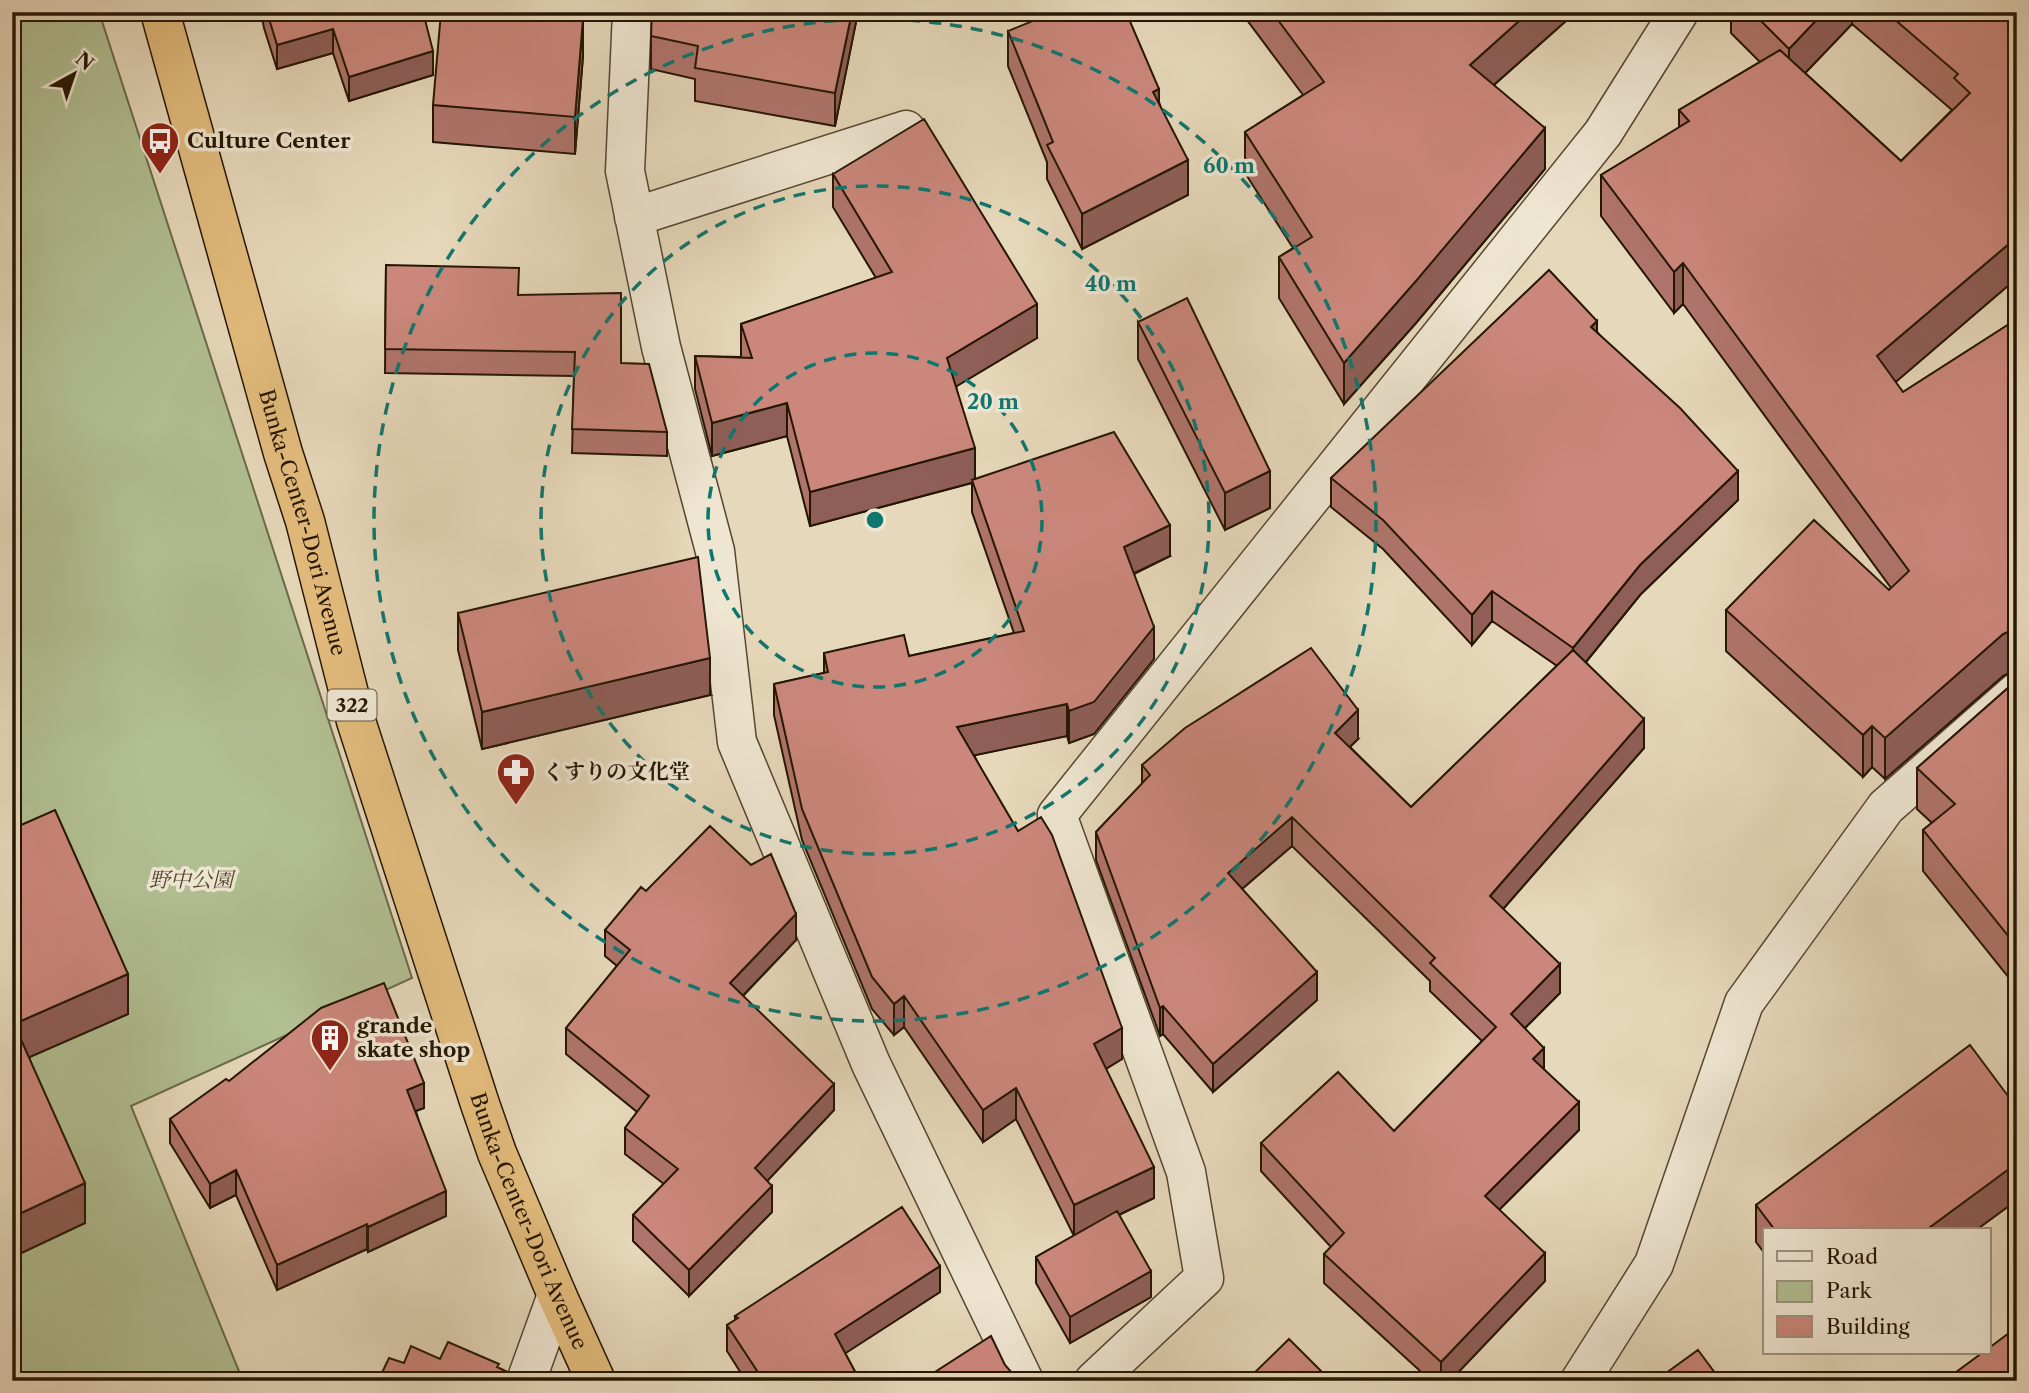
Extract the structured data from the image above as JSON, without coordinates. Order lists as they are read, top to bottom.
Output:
{
  "streets": {
    "highway": ["Bunka-Center-Dori Avenue", "322"]
  },
  "parks": ["野中公園"],
  "places": {
    "bus stop": ["Culture Center"],
    "pharmacy": ["くすりの文化堂"],
    "building": ["grande skate shop"]
  },
  "legend": ["Road", "Park", "Building"],
  "north": "top right",
  "rings": ["60 m", "40 m", "20 m"]
}
